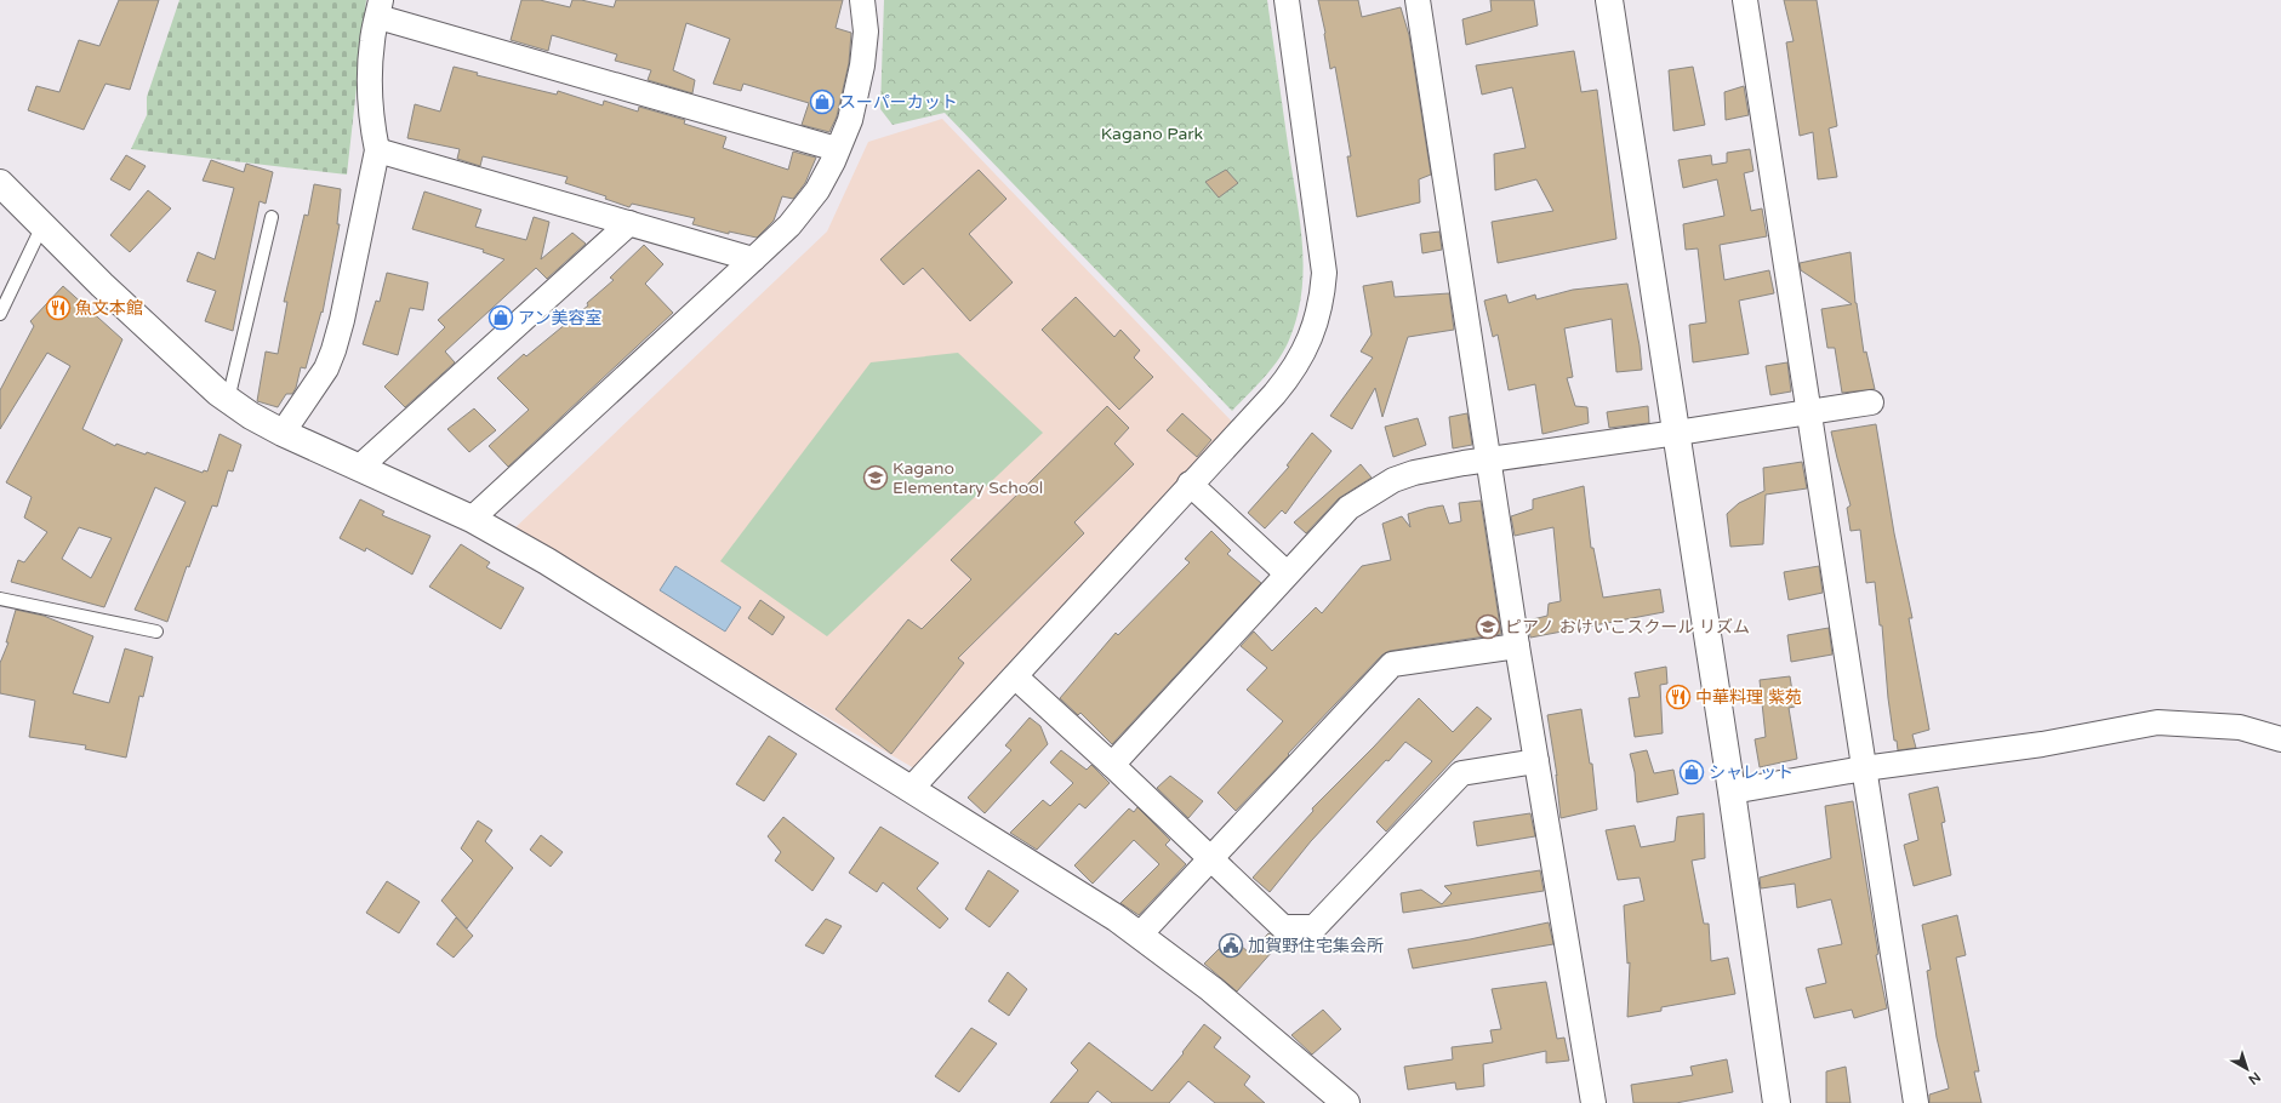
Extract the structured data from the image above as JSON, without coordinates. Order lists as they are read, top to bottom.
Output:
{
  "parks": ["Kagano Park"],
  "places": {
    "shop": ["スーパーカット", "アン美容室", "シャレット"],
    "restaurant": ["魚文本館", "中華料理 紫苑"],
    "school or university": ["Kagano Elementary School", "ピアノ おけいこスクール リズム"],
    "public building": ["加賀野住宅集会所"]
  },
  "north": "bottom right"
}
